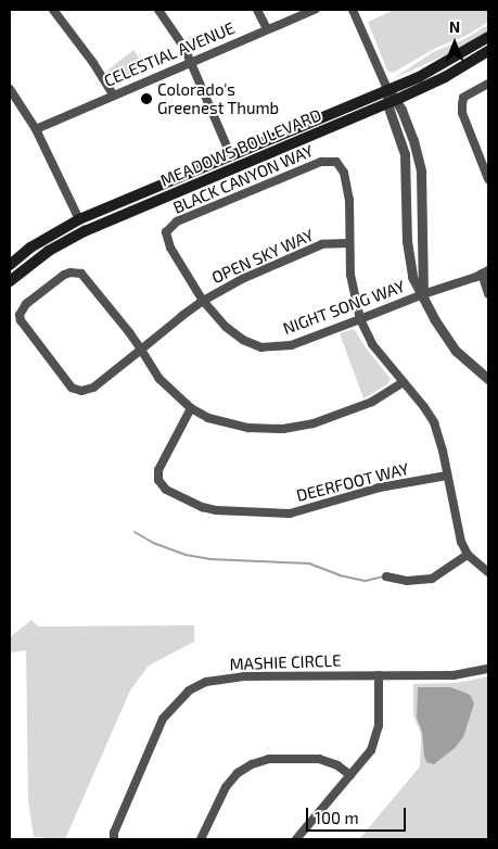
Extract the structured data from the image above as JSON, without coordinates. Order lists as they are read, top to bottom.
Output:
{
  "streets": {
    "main road": ["MEADOWS BOULEVARD"],
    "street": [
      "CELESTIAL AVENUE",
      "BLACK CANYON WAY",
      "OPEN SKY WAY",
      "NIGHT SONG WAY",
      "DEERFOOT WAY",
      "MASHIE CIRCLE"
    ]
  },
  "crossings": [
    ["BLACK CANYON WAY", "OPEN SKY WAY"],
    ["BLACK CANYON WAY", "NIGHT SONG WAY"],
    ["BLACK CANYON WAY", "DEERFOOT WAY"],
    ["OPEN SKY WAY", "NIGHT SONG WAY"]
  ],
  "places": ["Colorado's Greenest Thumb"],
  "scale_bar": "100 m",
  "north": "top"
}
